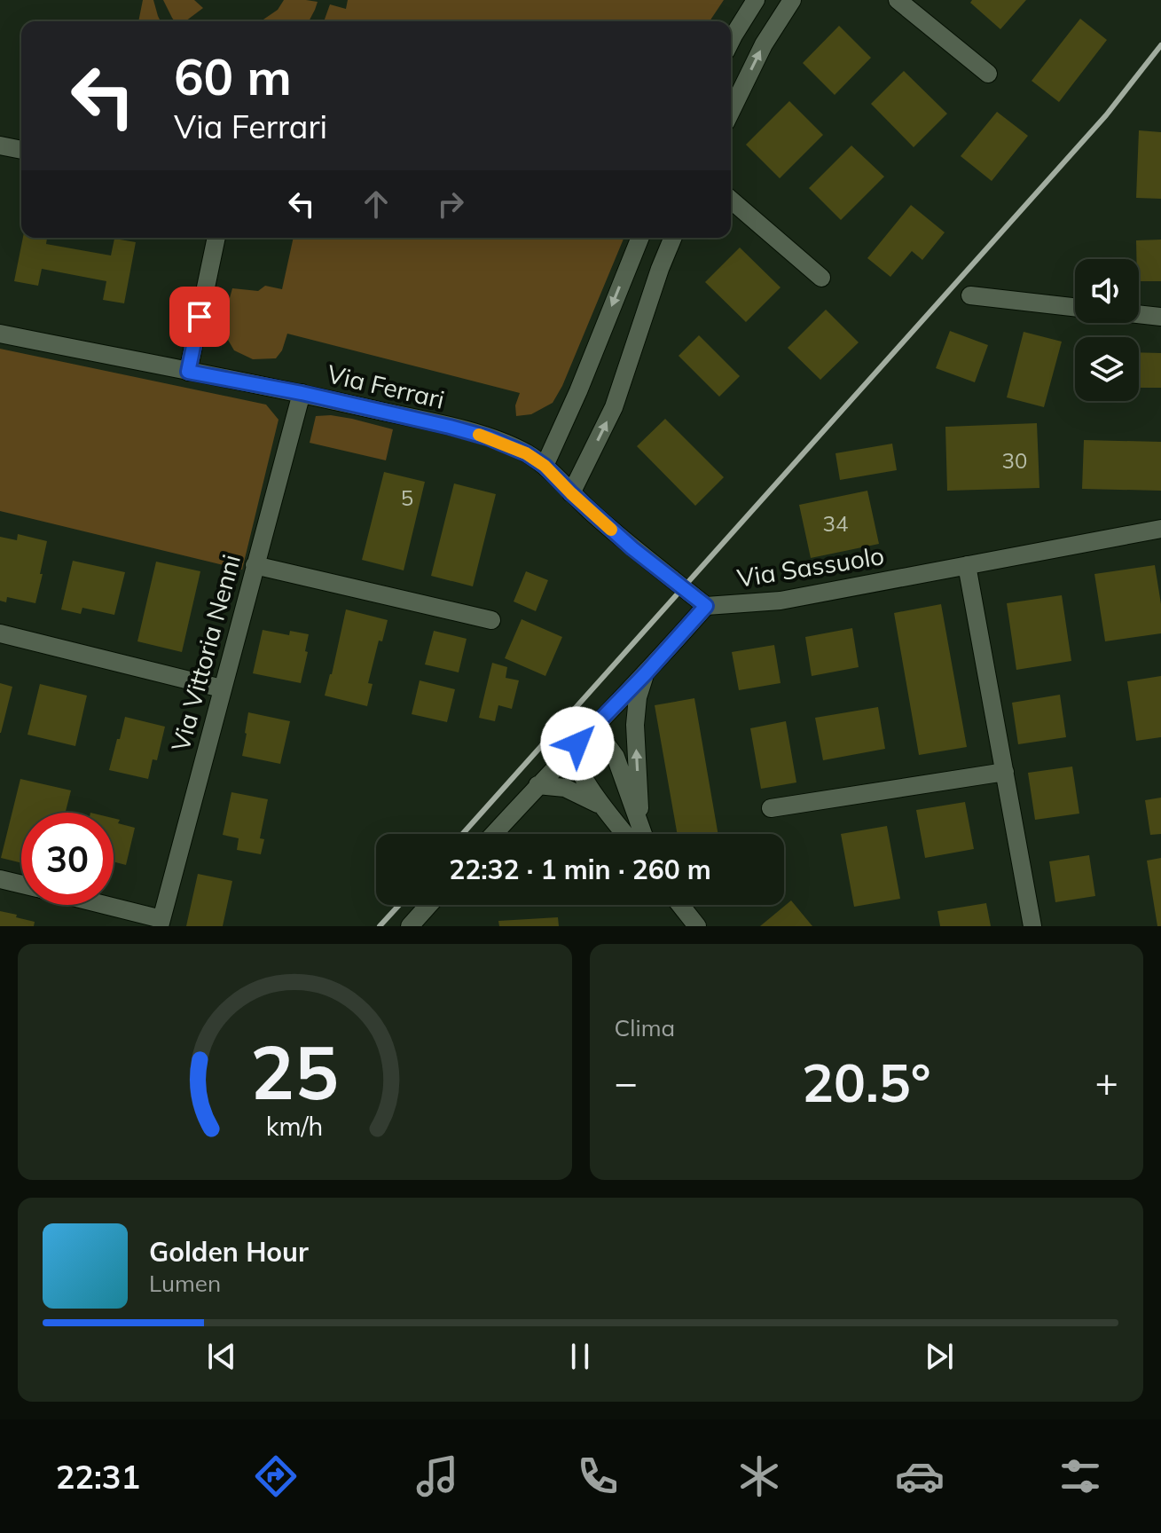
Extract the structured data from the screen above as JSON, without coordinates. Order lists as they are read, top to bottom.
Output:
{
  "streets": {
    "street": ["Via Ferrari", "Via Sassuolo", "Via Vittoria Nenni"]
  },
  "crossings": [
    ["Via Ferrari", "Via Sassuolo"],
    ["Via Ferrari", "Via Vittoria Nenni"]
  ],
  "house_numbers": ["30", "5", "34"],
  "page": {
    "turn": ["60 m", "Via Ferrari"],
    "limit": "30",
    "trip": "22:32 · 1 min · 260 m",
    "tile": "Clima",
    "heat": ["−", "20.5°", "+"],
    "song": ["Golden Hour", "Lumen"],
    "tabs": "22:31",
    "gauge": ["25", "km/h"]
  }
}
